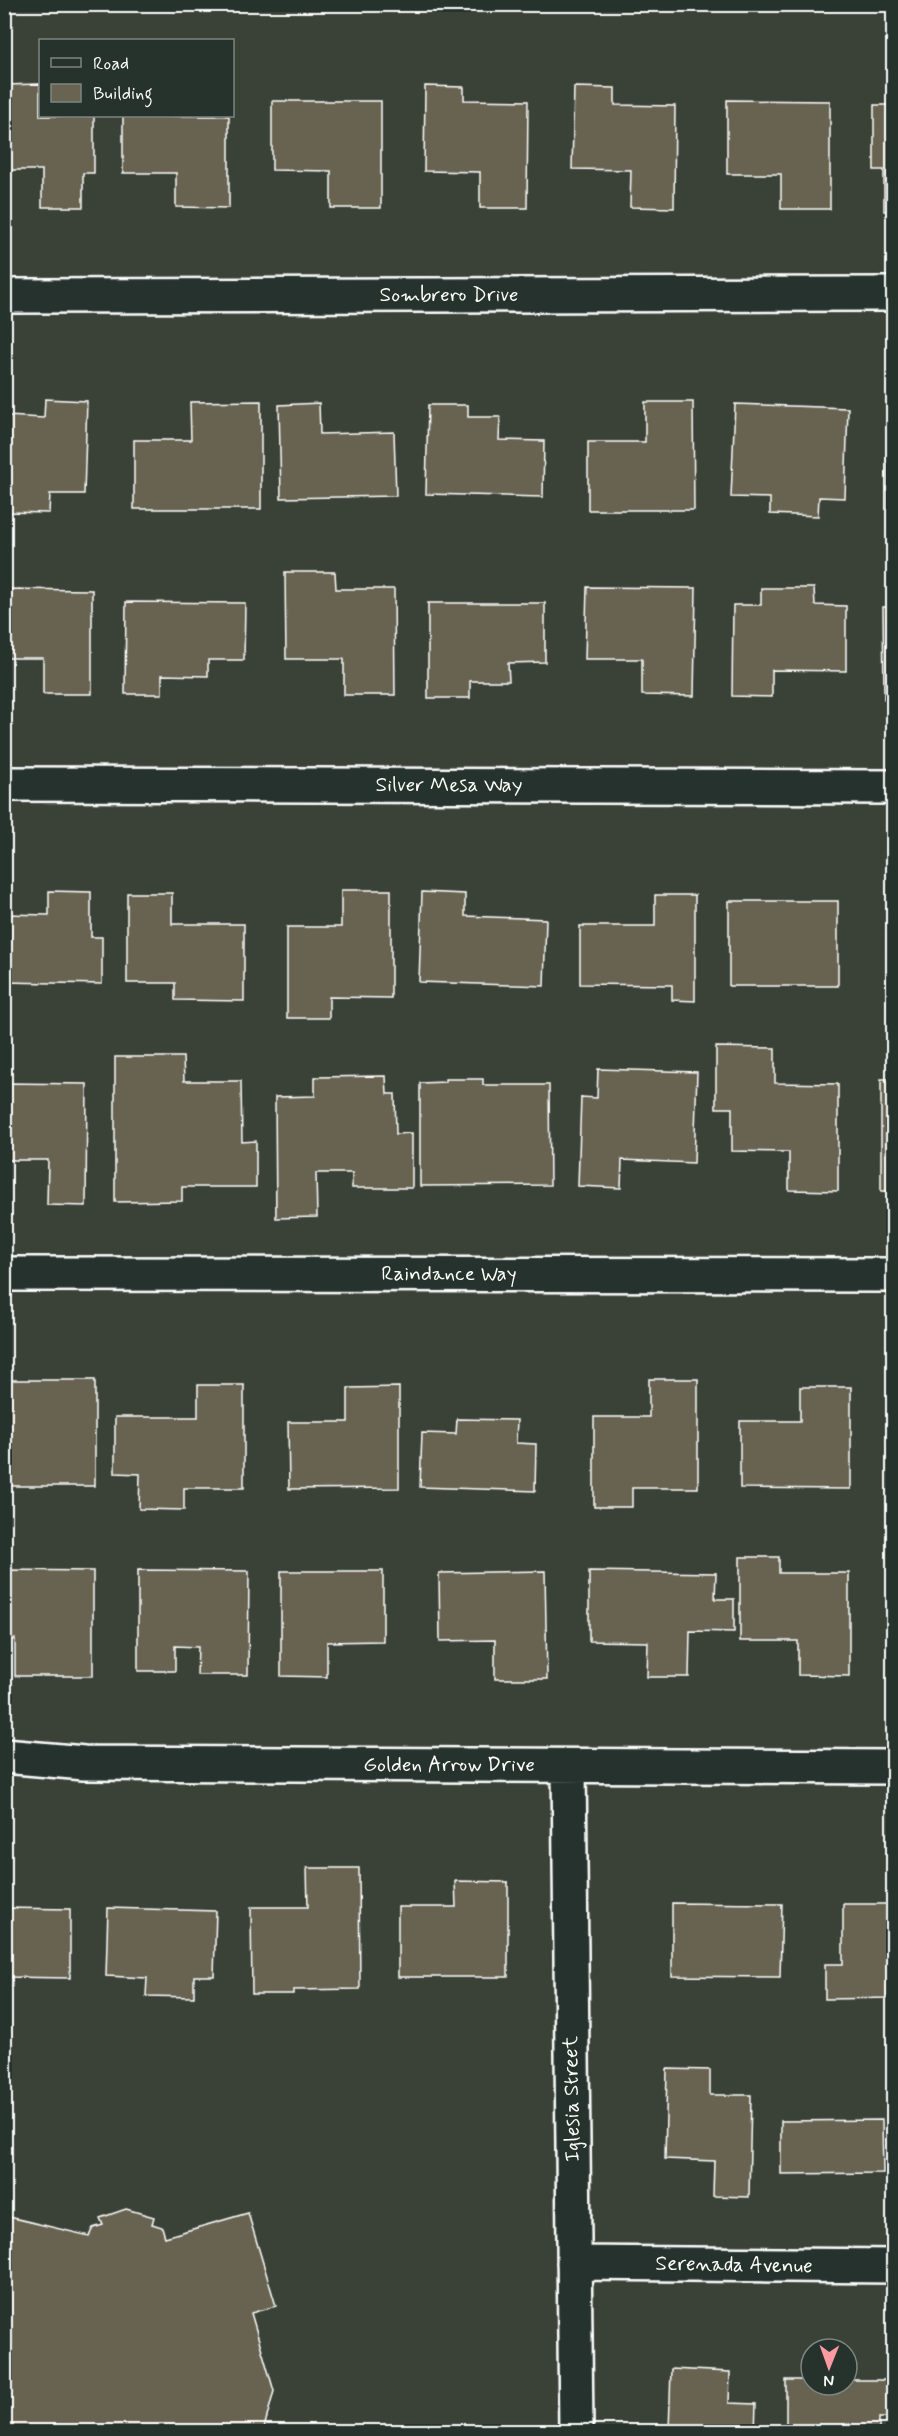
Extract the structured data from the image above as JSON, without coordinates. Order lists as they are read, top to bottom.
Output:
{
  "streets": {
    "street": [
      "Sombrero Drive",
      "Silver Mesa Way",
      "Raindance Way",
      "Golden Arrow Drive",
      "Iglesia Street",
      "Serenada Avenue"
    ]
  },
  "crossings": [
    ["Golden Arrow Drive", "Iglesia Street"],
    ["Iglesia Street", "Serenada Avenue"]
  ],
  "legend": ["Road", "Building"],
  "north": "bottom"
}
